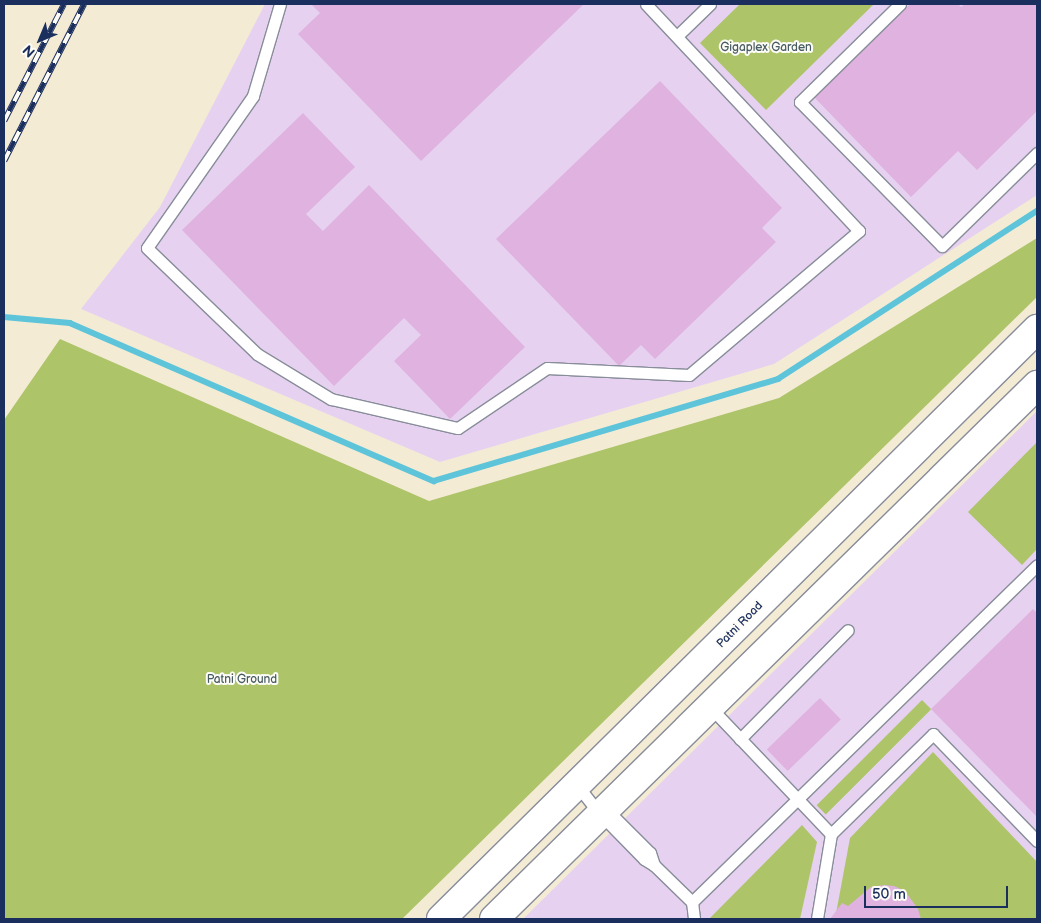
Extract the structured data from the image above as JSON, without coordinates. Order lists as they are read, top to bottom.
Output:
{
  "streets": {
    "main road": ["Patni Road"]
  },
  "parks": ["Gigaplex Garden", "Patni Ground"],
  "scale_bar": "50 m",
  "north": "bottom left"
}
